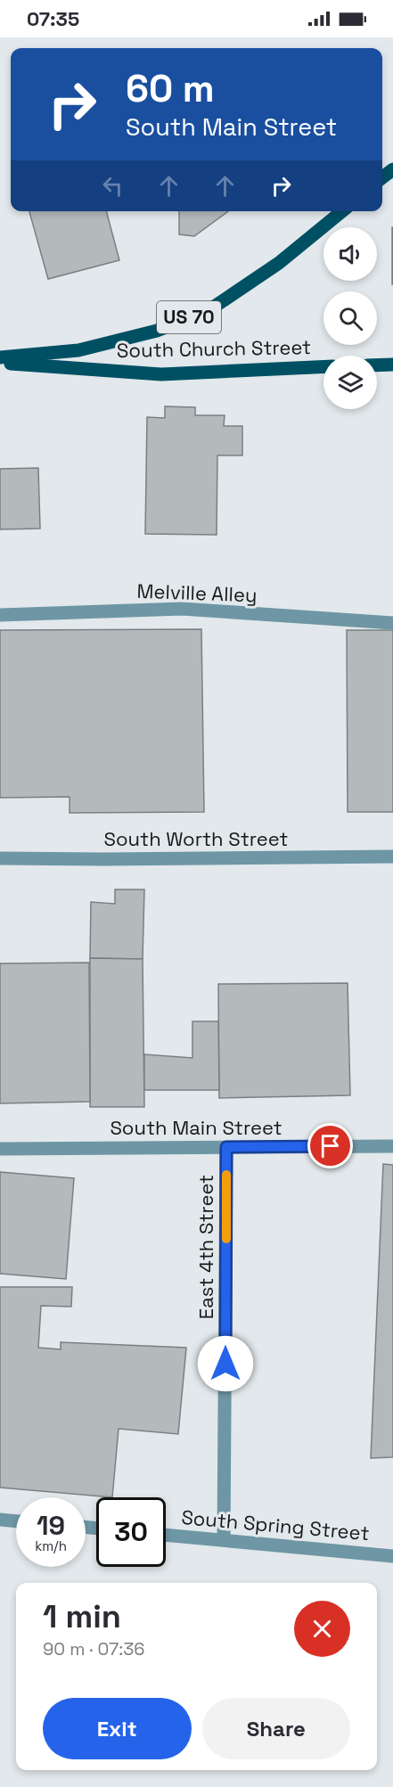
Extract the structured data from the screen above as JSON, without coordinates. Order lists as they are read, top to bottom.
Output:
{
  "streets": {
    "main road": ["US 70", "South Church Street"],
    "street": [
      "Melville Alley",
      "South Worth Street",
      "South Main Street",
      "East 4th Street",
      "South Spring Street"
    ]
  },
  "crossings": [
    ["South Main Street", "East 4th Street"],
    ["East 4th Street", "South Spring Street"]
  ],
  "page": {
    "status": "07:35",
    "turn": ["60 m", "South Main Street"],
    "speed": "19 km/h",
    "limit": "30",
    "heading": ["1 min", "90 m · 07:36"],
    "buttons": ["Exit", "Share"]
  }
}
